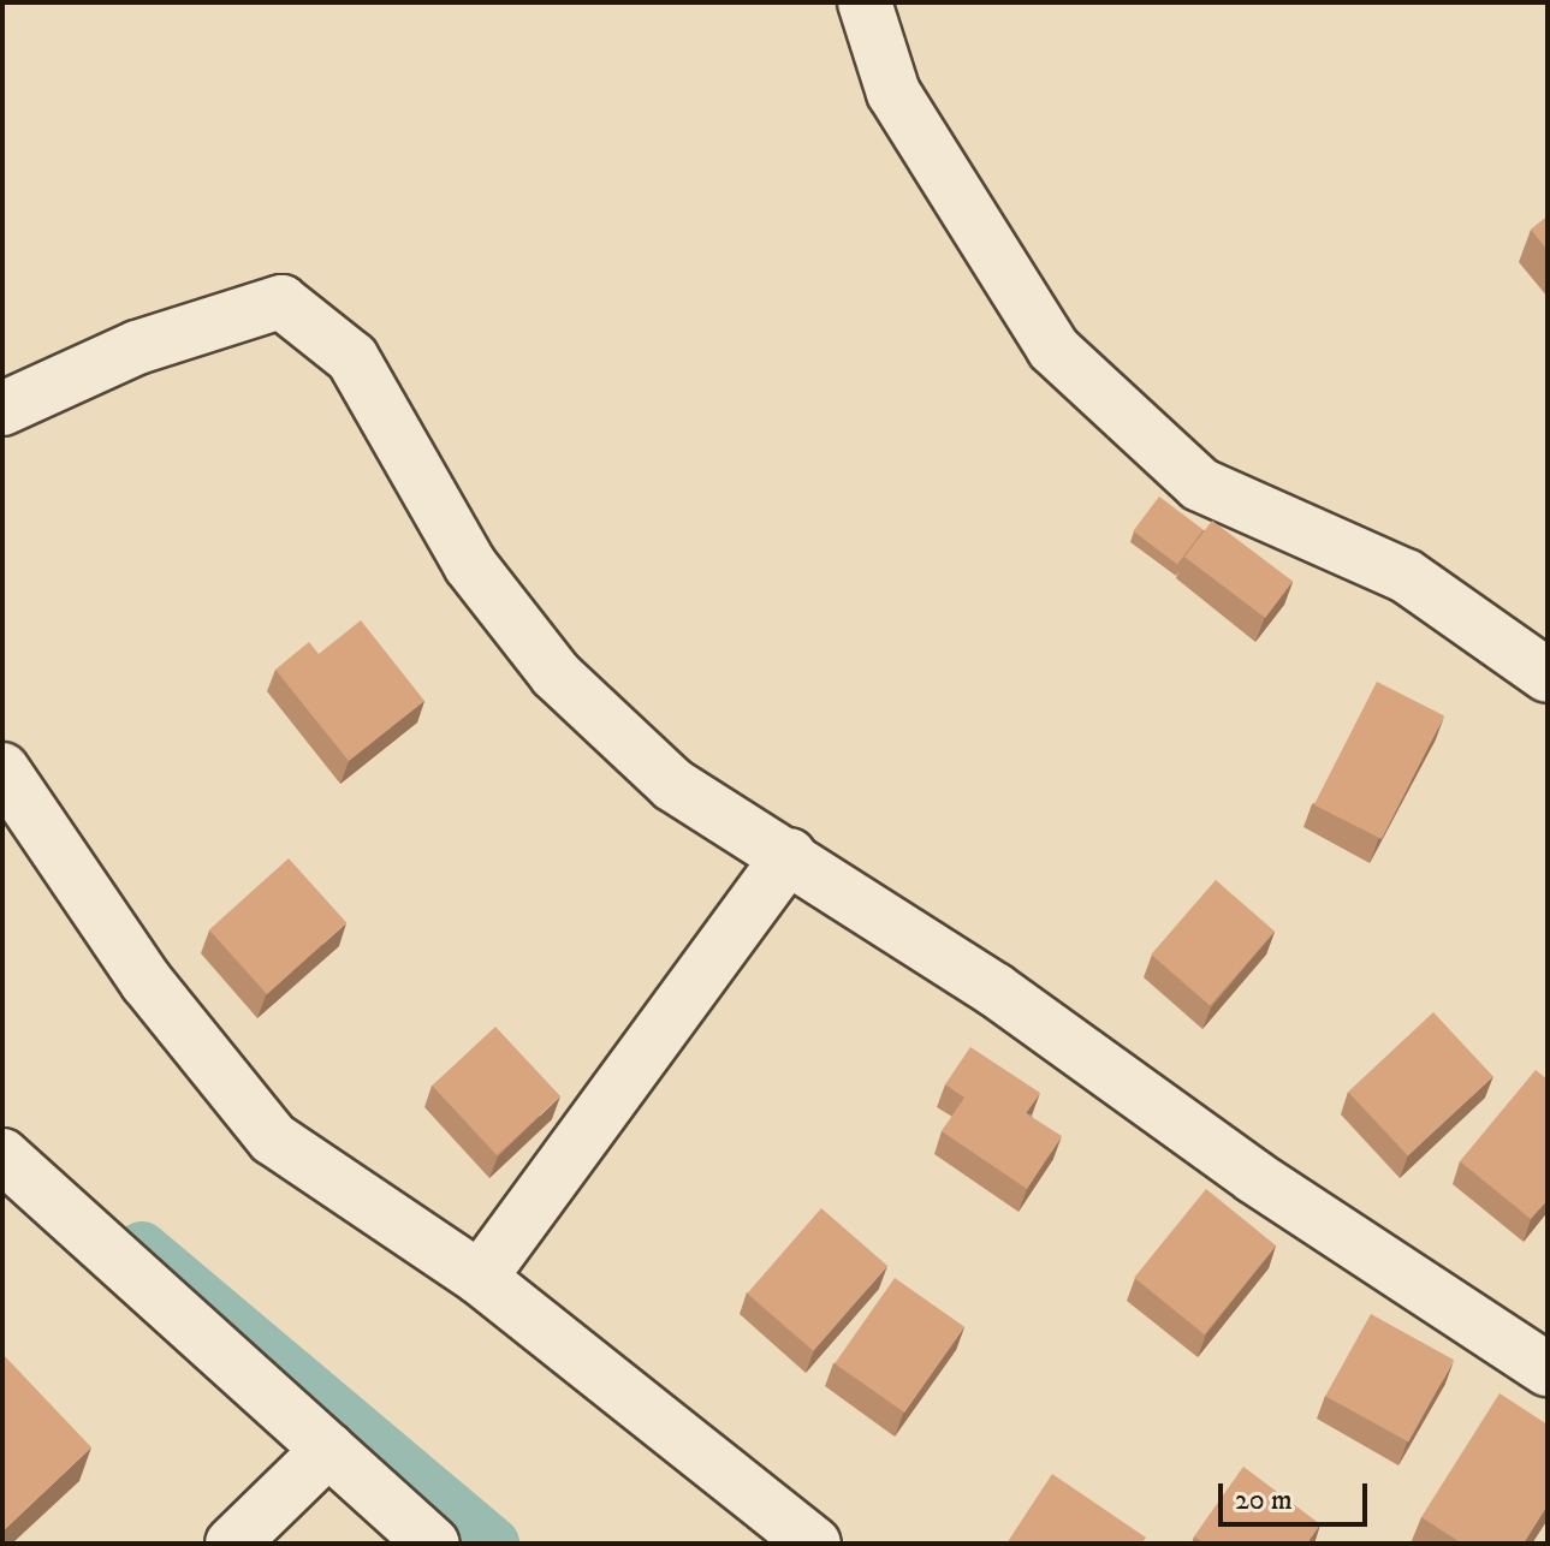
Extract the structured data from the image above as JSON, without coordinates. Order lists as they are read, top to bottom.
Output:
{
  "scale_bar": "20 m"
}
